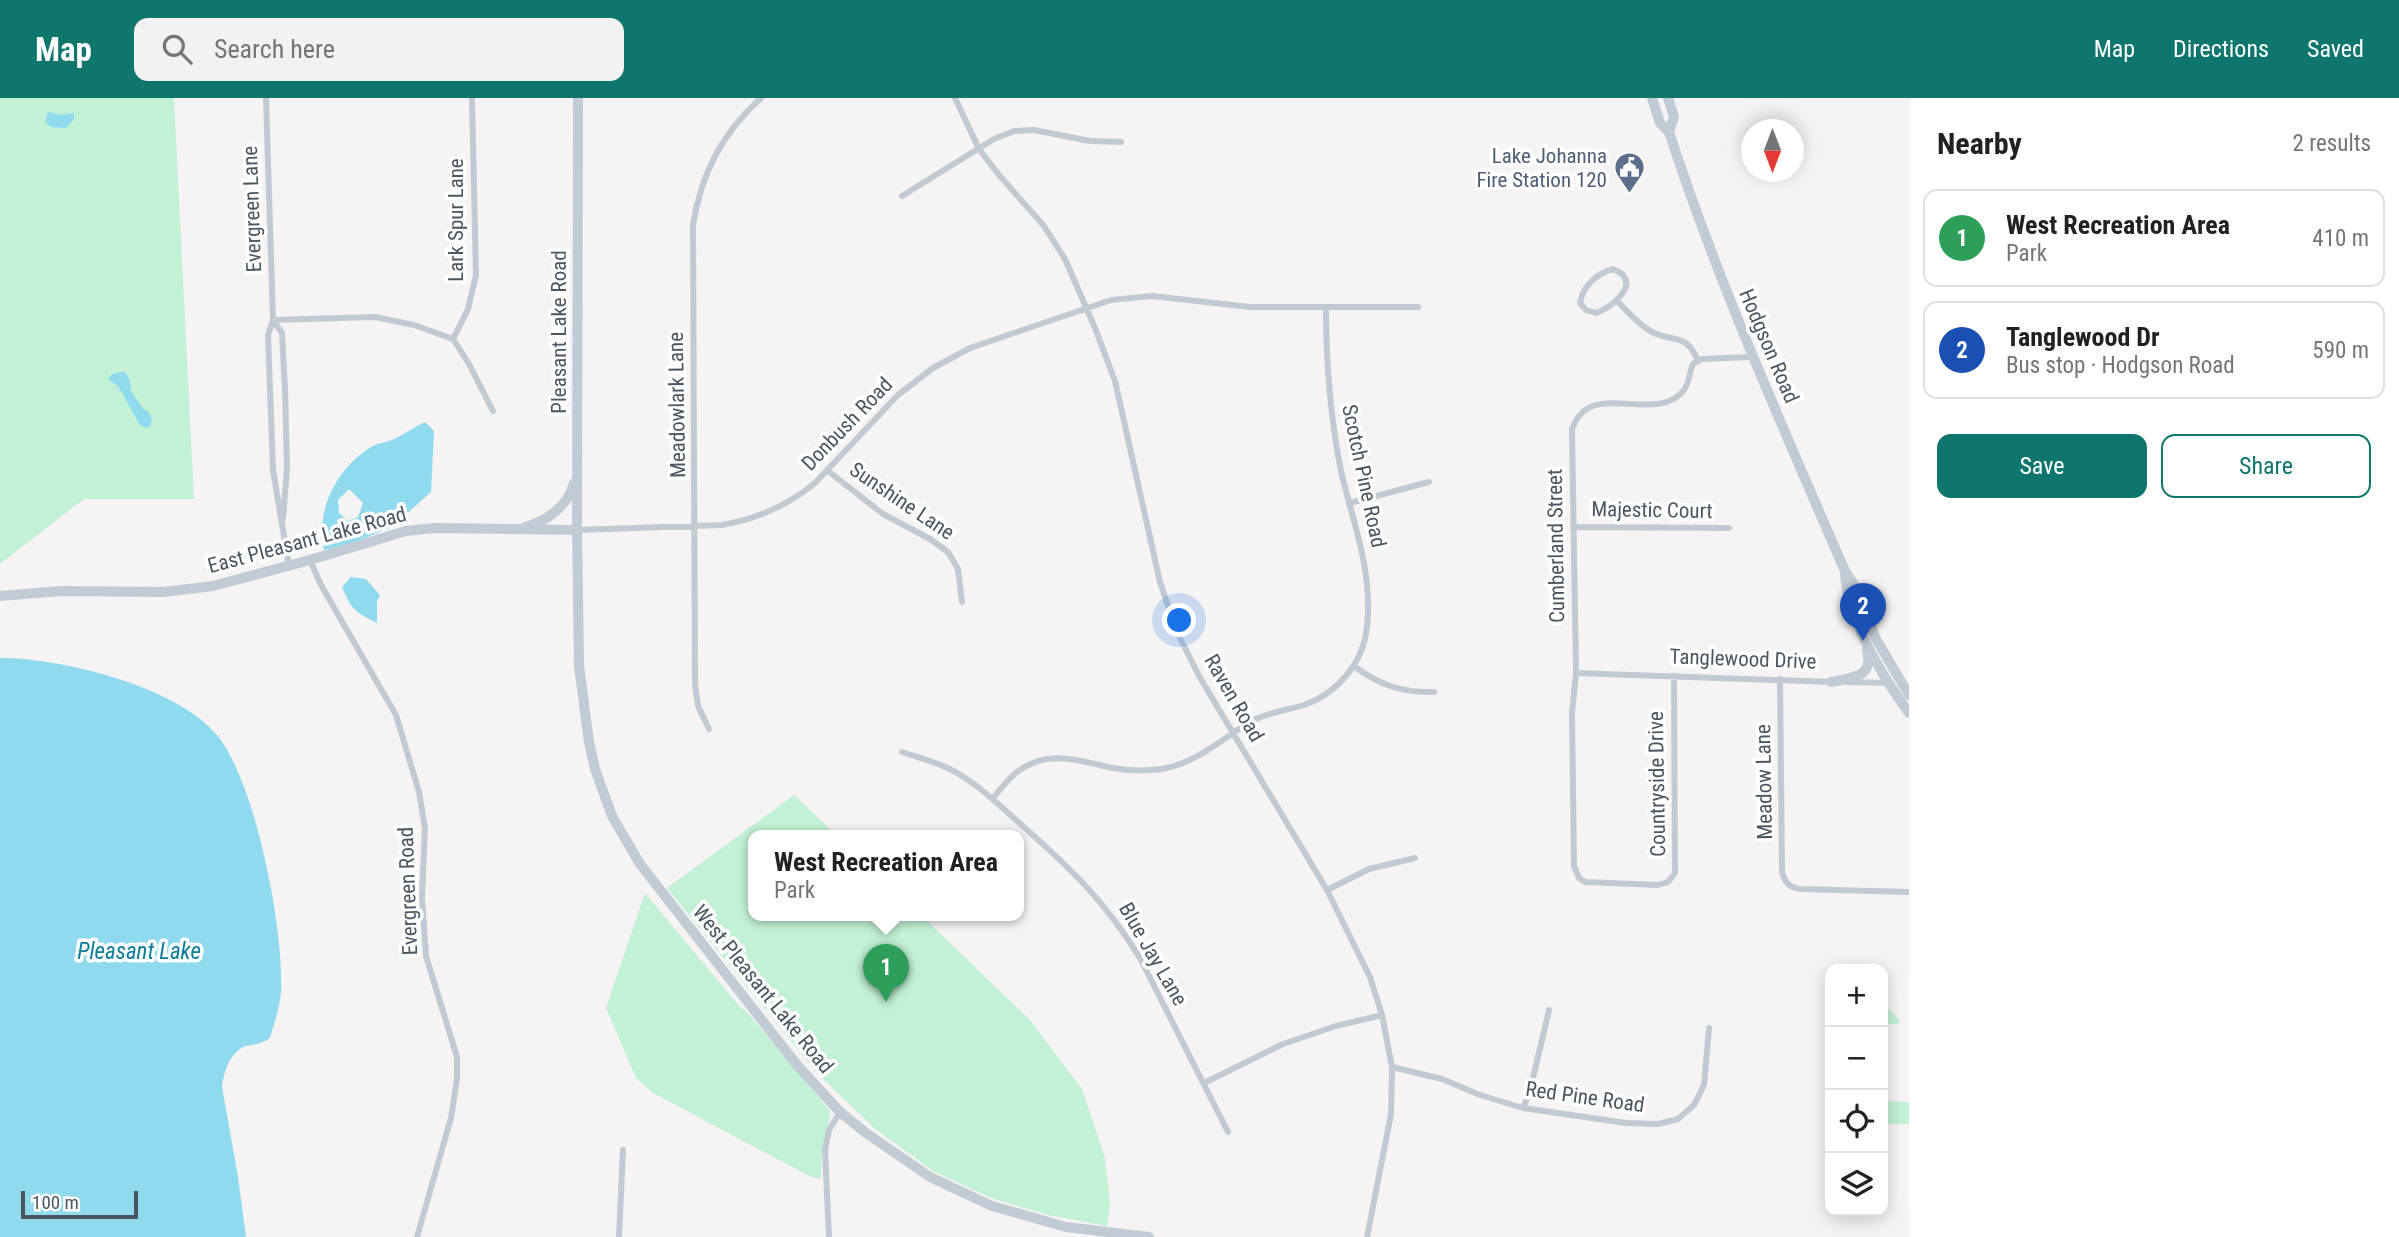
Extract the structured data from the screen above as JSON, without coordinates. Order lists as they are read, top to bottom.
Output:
{
  "streets": {
    "street": [
      "Evergreen Lane",
      "Lark Spur Lane",
      "Pleasant Lake Road",
      "Hodgson Road",
      "Meadowlark Lane",
      "Donbush Road",
      "Scotch Pine Road",
      "Sunshine Lane",
      "Majestic Court",
      "East Pleasant Lake Road",
      "Cumberland Street",
      "Tanglewood Drive",
      "Raven Road",
      "Meadow Lane",
      "Countryside Drive",
      "Evergreen Road",
      "Blue Jay Lane",
      "West Pleasant Lake Road",
      "Red Pine Road"
    ]
  },
  "crossings": [
    ["Evergreen Lane", "East Pleasant Lake Road"],
    ["Pleasant Lake Road", "East Pleasant Lake Road"],
    ["Pleasant Lake Road", "West Pleasant Lake Road"],
    ["Hodgson Road", "Tanglewood Drive"],
    ["Meadowlark Lane", "Donbush Road"],
    ["Donbush Road", "Sunshine Lane"],
    ["Donbush Road", "East Pleasant Lake Road"],
    ["Donbush Road", "Raven Road"],
    ["Scotch Pine Road", "Raven Road"],
    ["Majestic Court", "Cumberland Street"],
    ["East Pleasant Lake Road", "Evergreen Road"],
    ["Cumberland Street", "Tanglewood Drive"],
    ["Cumberland Street", "Countryside Drive"],
    ["Tanglewood Drive", "Meadow Lane"],
    ["Tanglewood Drive", "Countryside Drive"],
    ["Raven Road", "Red Pine Road"]
  ],
  "water": ["Pleasant Lake"],
  "places": {
    "public building": ["Lake Johanna Fire Station 120"]
  },
  "scale_bar": "100 m",
  "north": "bottom",
  "page": {
    "header": "Map",
    "search": "Search here",
    "nav": ["Map", "Directions", "Saved"],
    "heading": ["Nearby", "2 results"],
    "list": [
      {
        "mark": "1",
        "name": "West Recreation Area",
        "note": "Park",
        "value": "410 m"
      },
      {
        "mark": "2",
        "name": "Tanglewood Dr",
        "note": "Bus stop · Hodgson Road",
        "value": "590 m"
      }
    ],
    "buttons": ["Save", "Share"],
    "pins": ["2", "1"],
    "popup": ["West Recreation Area", "Park"],
    "map_buttons": ["+", "−"],
    "scale": "100 m"
  }
}
